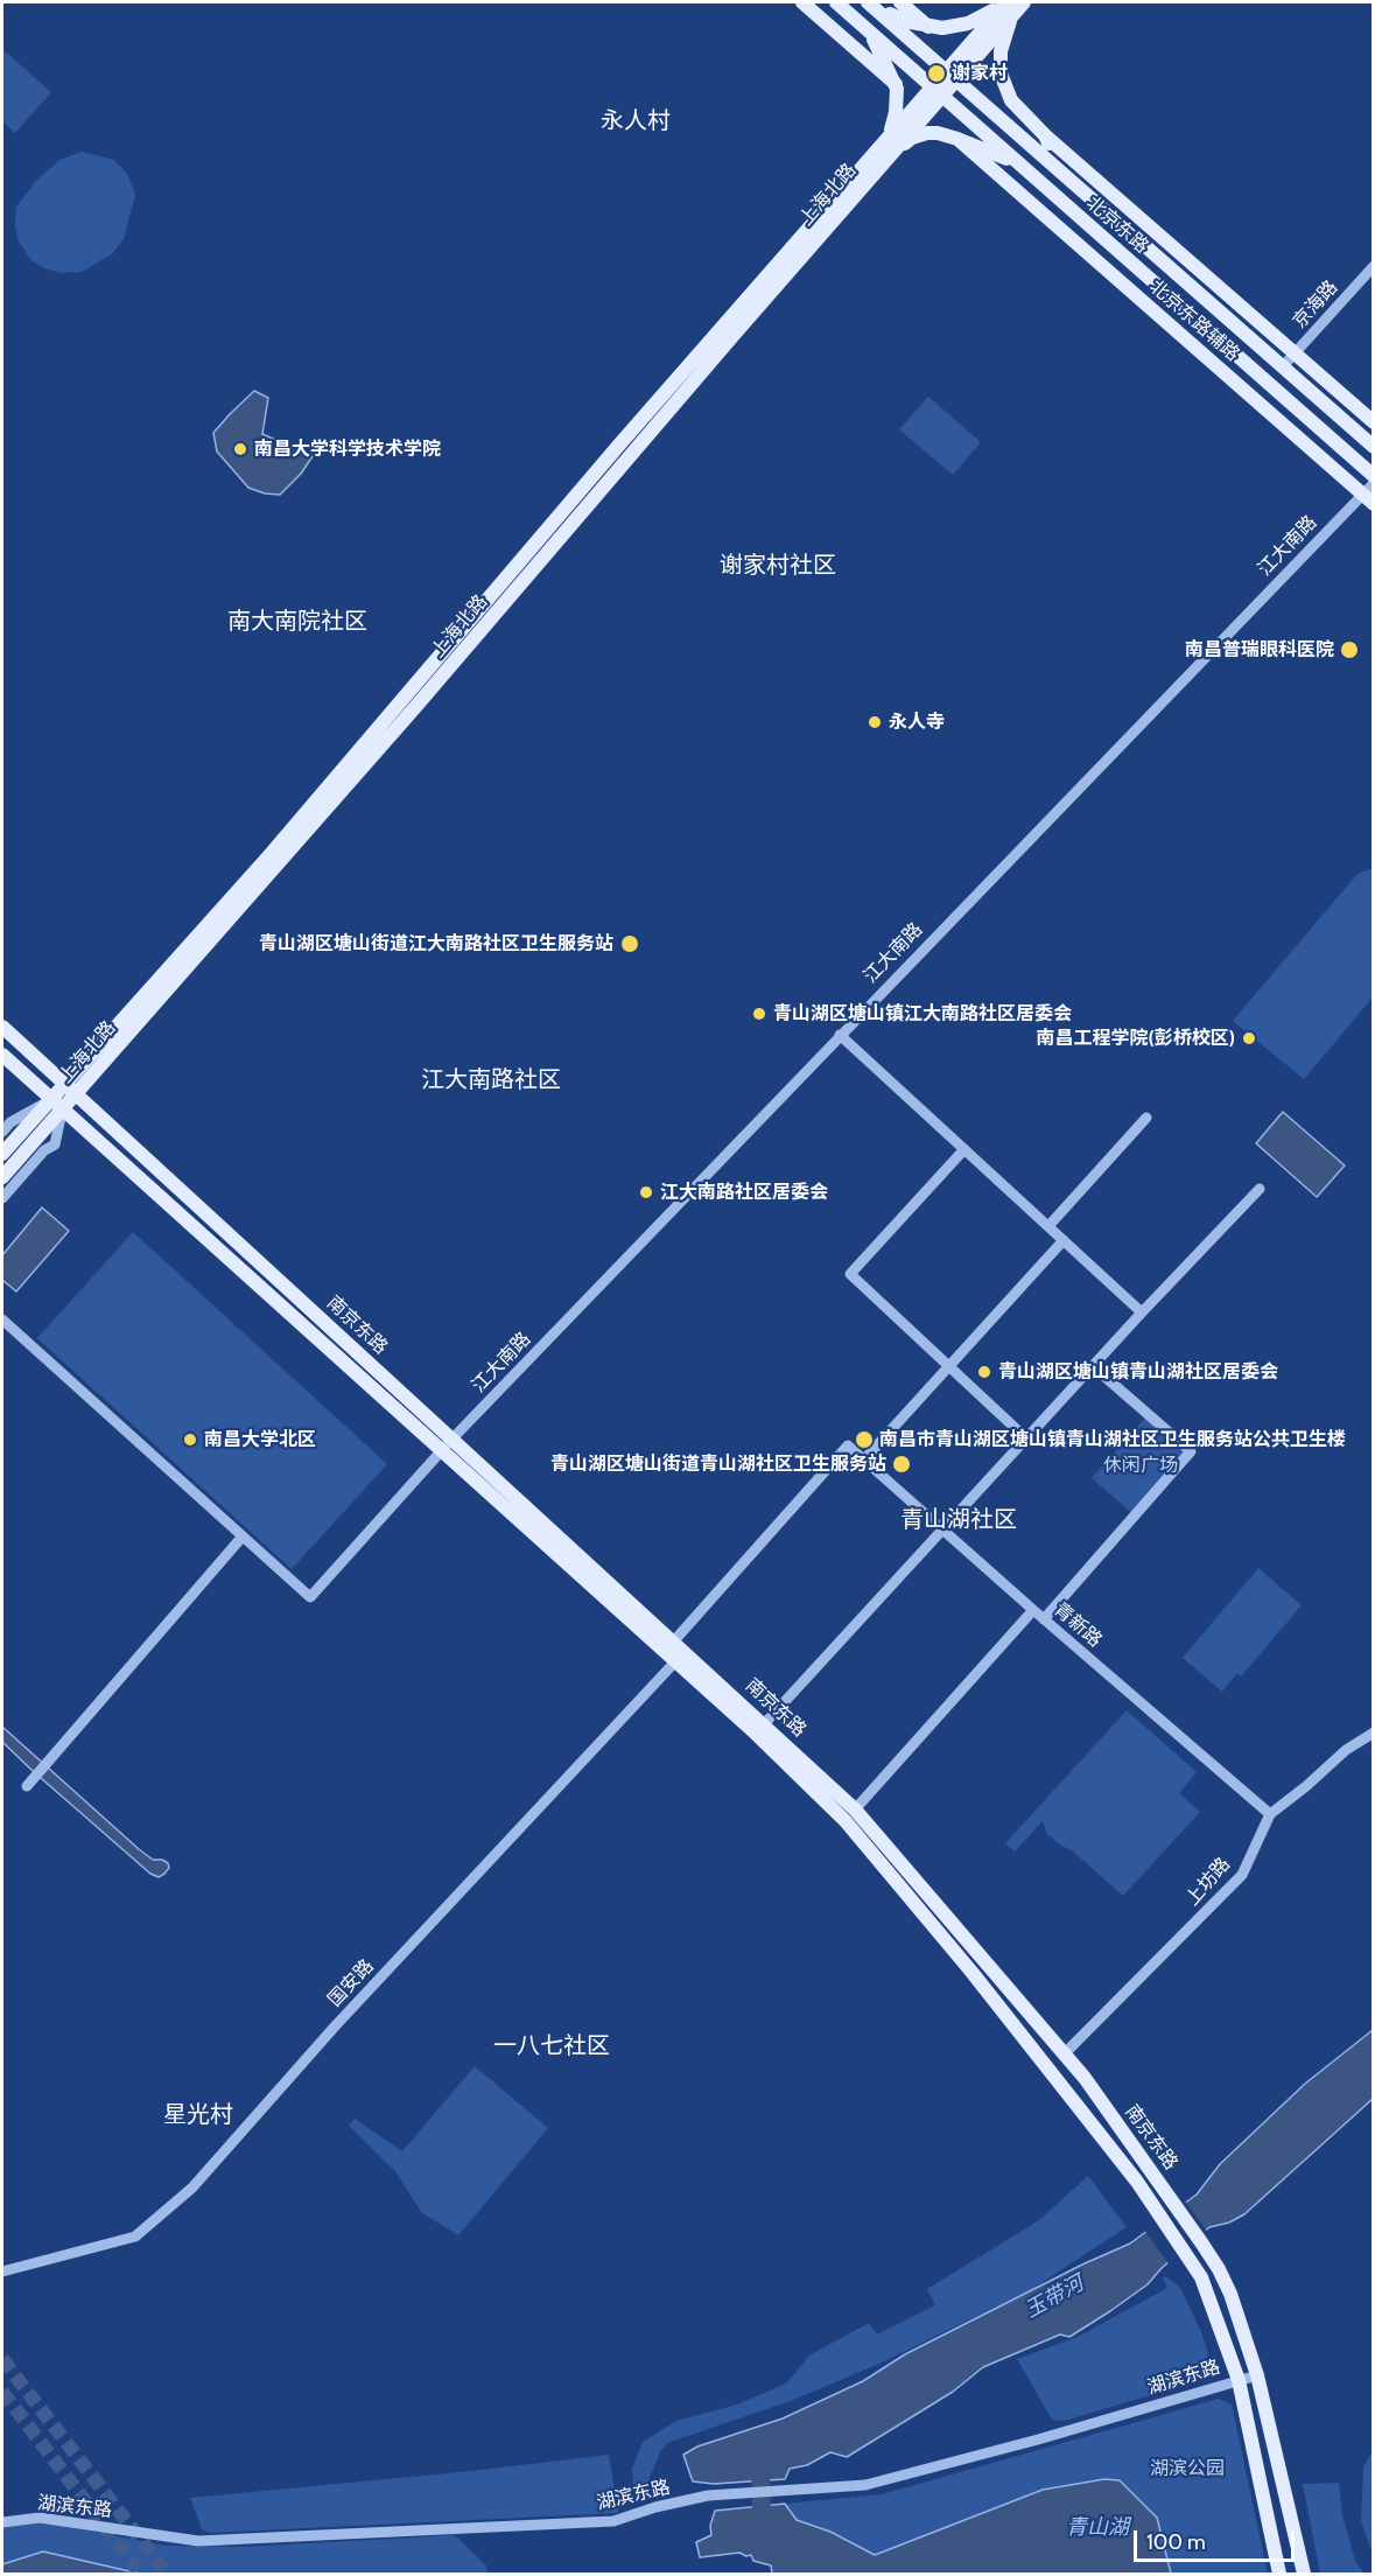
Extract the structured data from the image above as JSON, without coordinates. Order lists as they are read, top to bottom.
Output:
{
  "streets": {
    "main road": [
      "上海北路",
      "北京东路",
      "北京东路辅路",
      "南京东路"
    ],
    "street": [
      "京海路",
      "江大南路",
      "青新路",
      "上坊路",
      "国安路",
      "湖滨东路"
    ]
  },
  "crossings": [
    ["上海北路", "北京东路"],
    ["上海北路", "南京东路"],
    ["北京东路", "京海路"],
    ["北京东路辅路", "江大南路"],
    ["江大南路", "南京东路"],
    ["南京东路", "上坊路"],
    ["南京东路", "国安路"],
    ["南京东路", "湖滨东路"],
    ["青新路", "上坊路"]
  ],
  "districts": [
    "永人村",
    "谢家村社区",
    "南大南院社区",
    "江大南路社区",
    "青山湖社区",
    "一八七社区",
    "星光村"
  ],
  "water": ["玉带河", "青山湖"],
  "parks": ["休闲广场", "湖滨公园"],
  "places": [
    "谢家村",
    "南昌大学科学技术学院",
    "南昌普瑞眼科医院",
    "永人寺",
    "青山湖区塘山街道江大南路社区卫生服务站",
    "青山湖区塘山镇江大南路社区居委会",
    "南昌工程学院(彭桥校区)",
    "江大南路社区居委会",
    "青山湖区塘山镇青山湖社区居委会",
    "南昌大学北区",
    "南昌市青山湖区塘山镇青山湖社区卫生服务站公共卫生楼",
    "青山湖区塘山街道青山湖社区卫生服务站"
  ],
  "scale_bar": "100 m"
}
